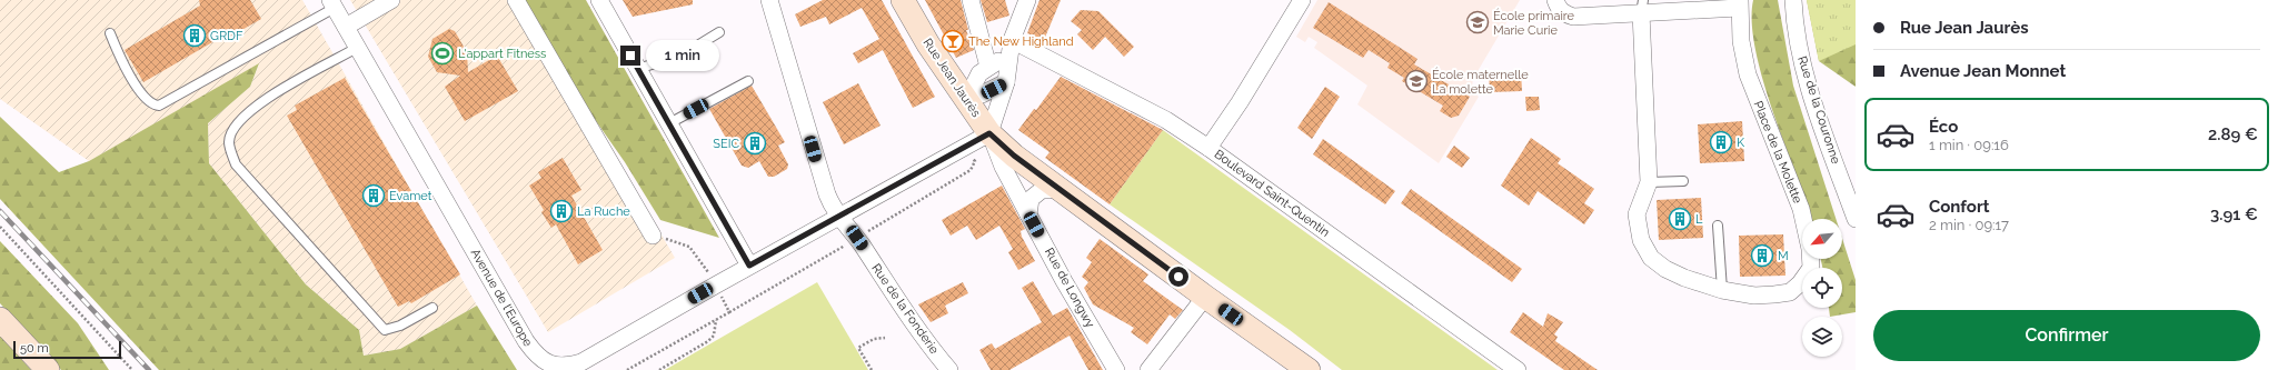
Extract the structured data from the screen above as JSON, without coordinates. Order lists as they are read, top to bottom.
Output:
{
  "streets": {
    "main road": ["Rue Jean Jaurès"],
    "street": [
      "Rue de la Couronne",
      "Place de la Molette",
      "Boulevard Saint-Quentin",
      "Rue de Longwy",
      "Avenue de l'Europe",
      "Rue de la Fonderie"
    ]
  },
  "crossings": [
    ["Rue Jean Jaurès", "Rue de Longwy"],
    ["Rue Jean Jaurès", "Avenue de l'Europe"],
    ["Rue de Longwy", "Avenue de l'Europe"],
    ["Avenue de l'Europe", "Rue de la Fonderie"]
  ],
  "places": {
    "school or university": ["École primaire Marie Curie", "École maternelle La molette"],
    "building": [
      "GRDF",
      "K",
      "SEIC",
      "Evamet",
      "La Ruche",
      "L",
      "M"
    ],
    "bar": ["The New Highland"],
    "sports": ["L'appart Fitness"]
  },
  "scale_bar": "50 m",
  "north": "bottom left",
  "page": {
    "banner": ["Rue Jean Jaurès", "Avenue Jean Monnet"],
    "bubble": "1 min",
    "list": [
      {
        "name": "Éco",
        "note": "1 min · 09:16",
        "value": "2.89 €"
      },
      {
        "name": "Confort",
        "note": "2 min · 09:17",
        "value": "3.91 €"
      }
    ],
    "buttons": "Confirmer",
    "scale": "50 m"
  }
}
